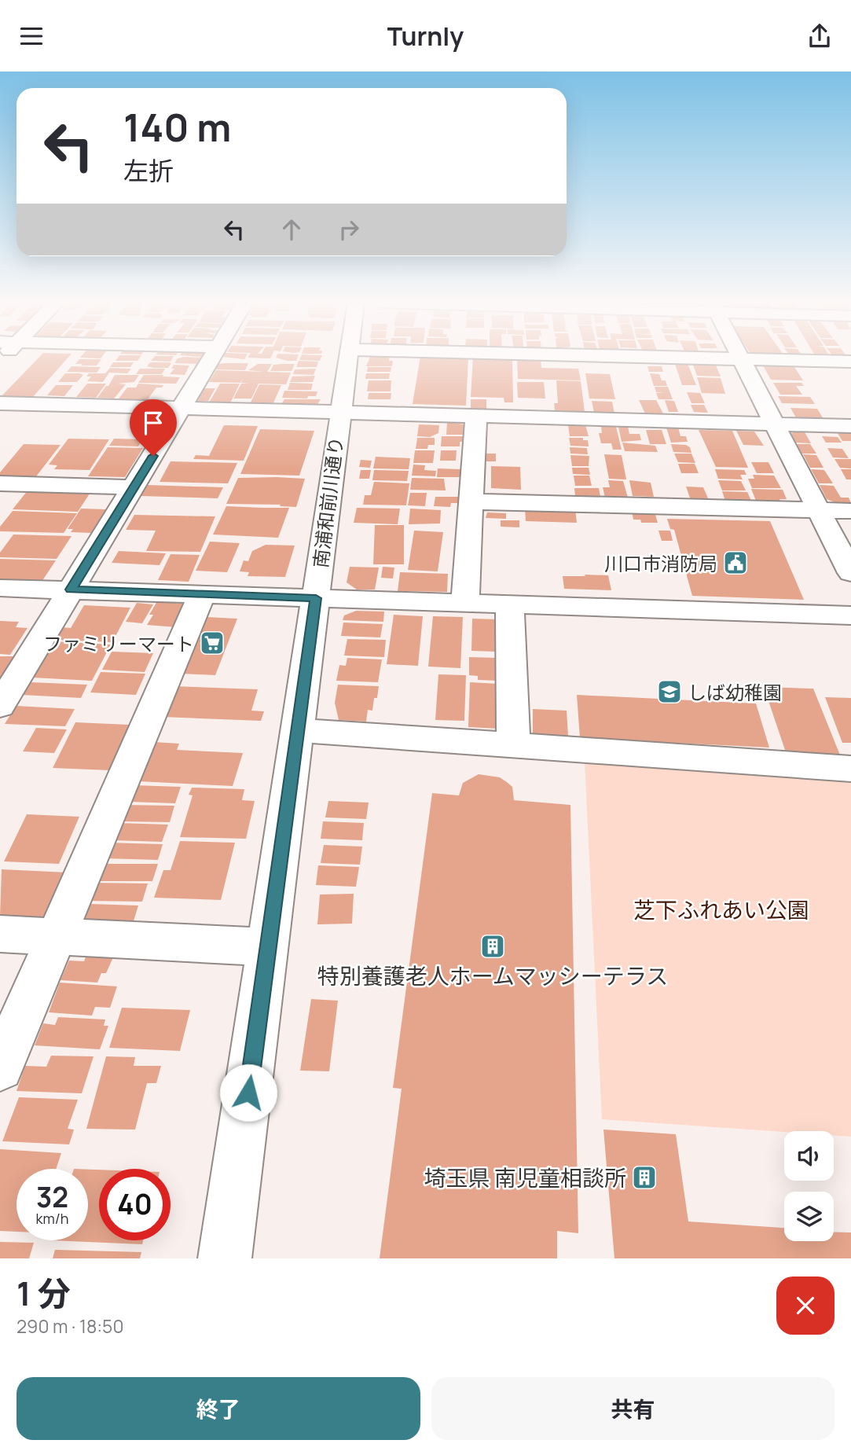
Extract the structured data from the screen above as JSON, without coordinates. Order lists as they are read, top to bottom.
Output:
{
  "streets": {
    "street": ["南浦和前川通り"]
  },
  "parks": ["芝下ふれあい公園"],
  "places": {
    "public building": ["川口市消防局"],
    "supermarket": ["ファミリーマート"],
    "school or university": ["しば幼稚園"],
    "building": ["特別養護老人ホームマッシーテラス", "埼玉県 南児童相談所"]
  },
  "page": {
    "header": "Turnly",
    "turn": ["140 m", "左折"],
    "speed": "32 km/h",
    "limit": "40",
    "heading": ["1 分", "290 m · 18:50"],
    "buttons": ["終了", "共有"]
  }
}
